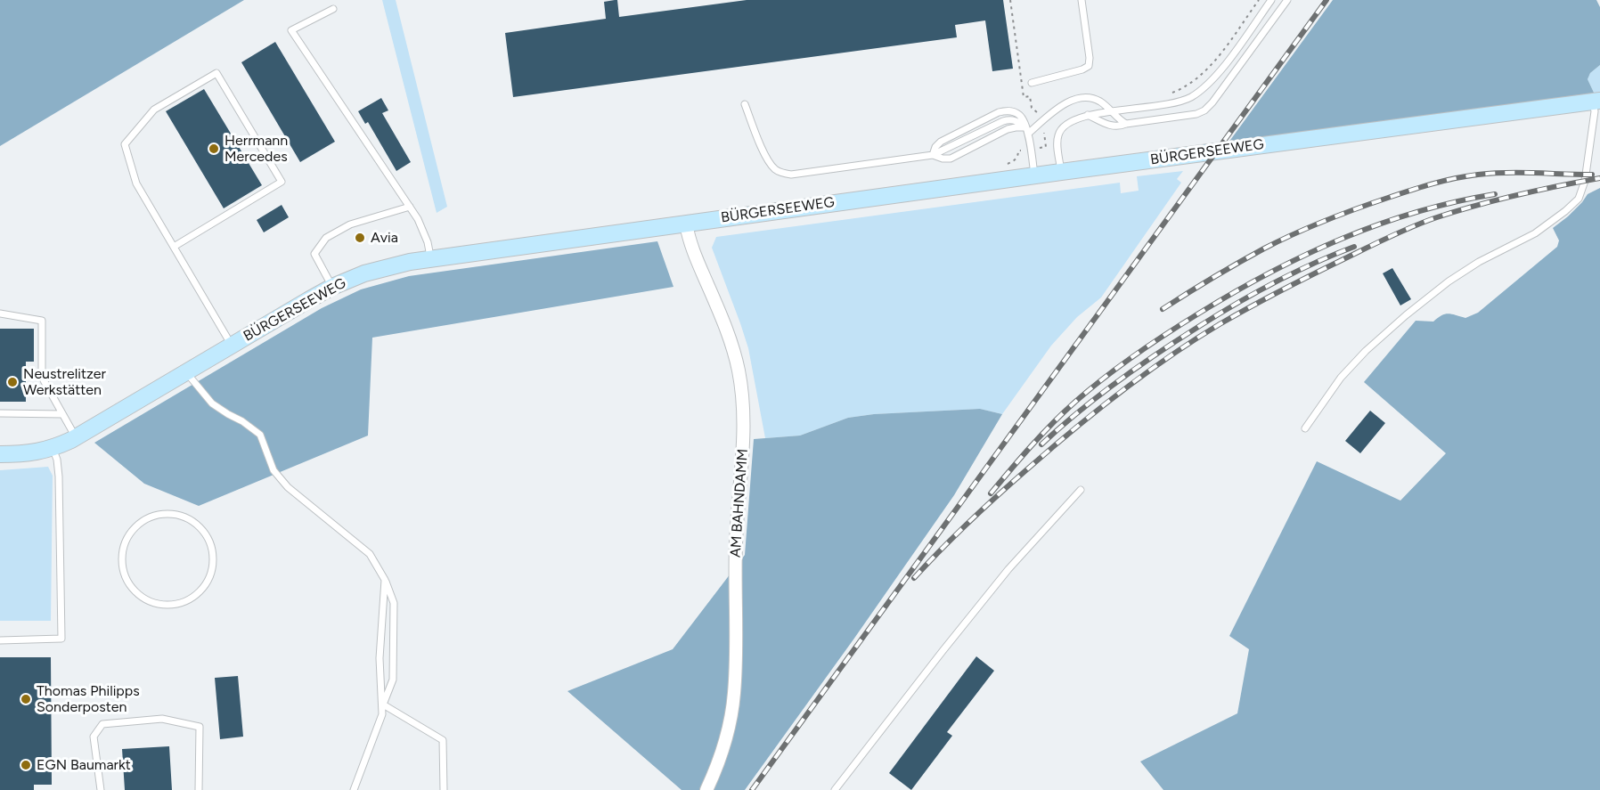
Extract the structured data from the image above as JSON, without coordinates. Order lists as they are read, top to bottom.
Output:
{
  "streets": {
    "street": ["BÜRGERSEEWEG", "AM BAHNDAMM"]
  },
  "crossings": [
    ["BÜRGERSEEWEG", "AM BAHNDAMM"]
  ],
  "places": [
    "Herrmann Mercedes",
    "Avia",
    "Neustrelitzer Werkstätten",
    "Thomas Philipps Sonderposten",
    "EGN Baumarkt"
  ]
}
